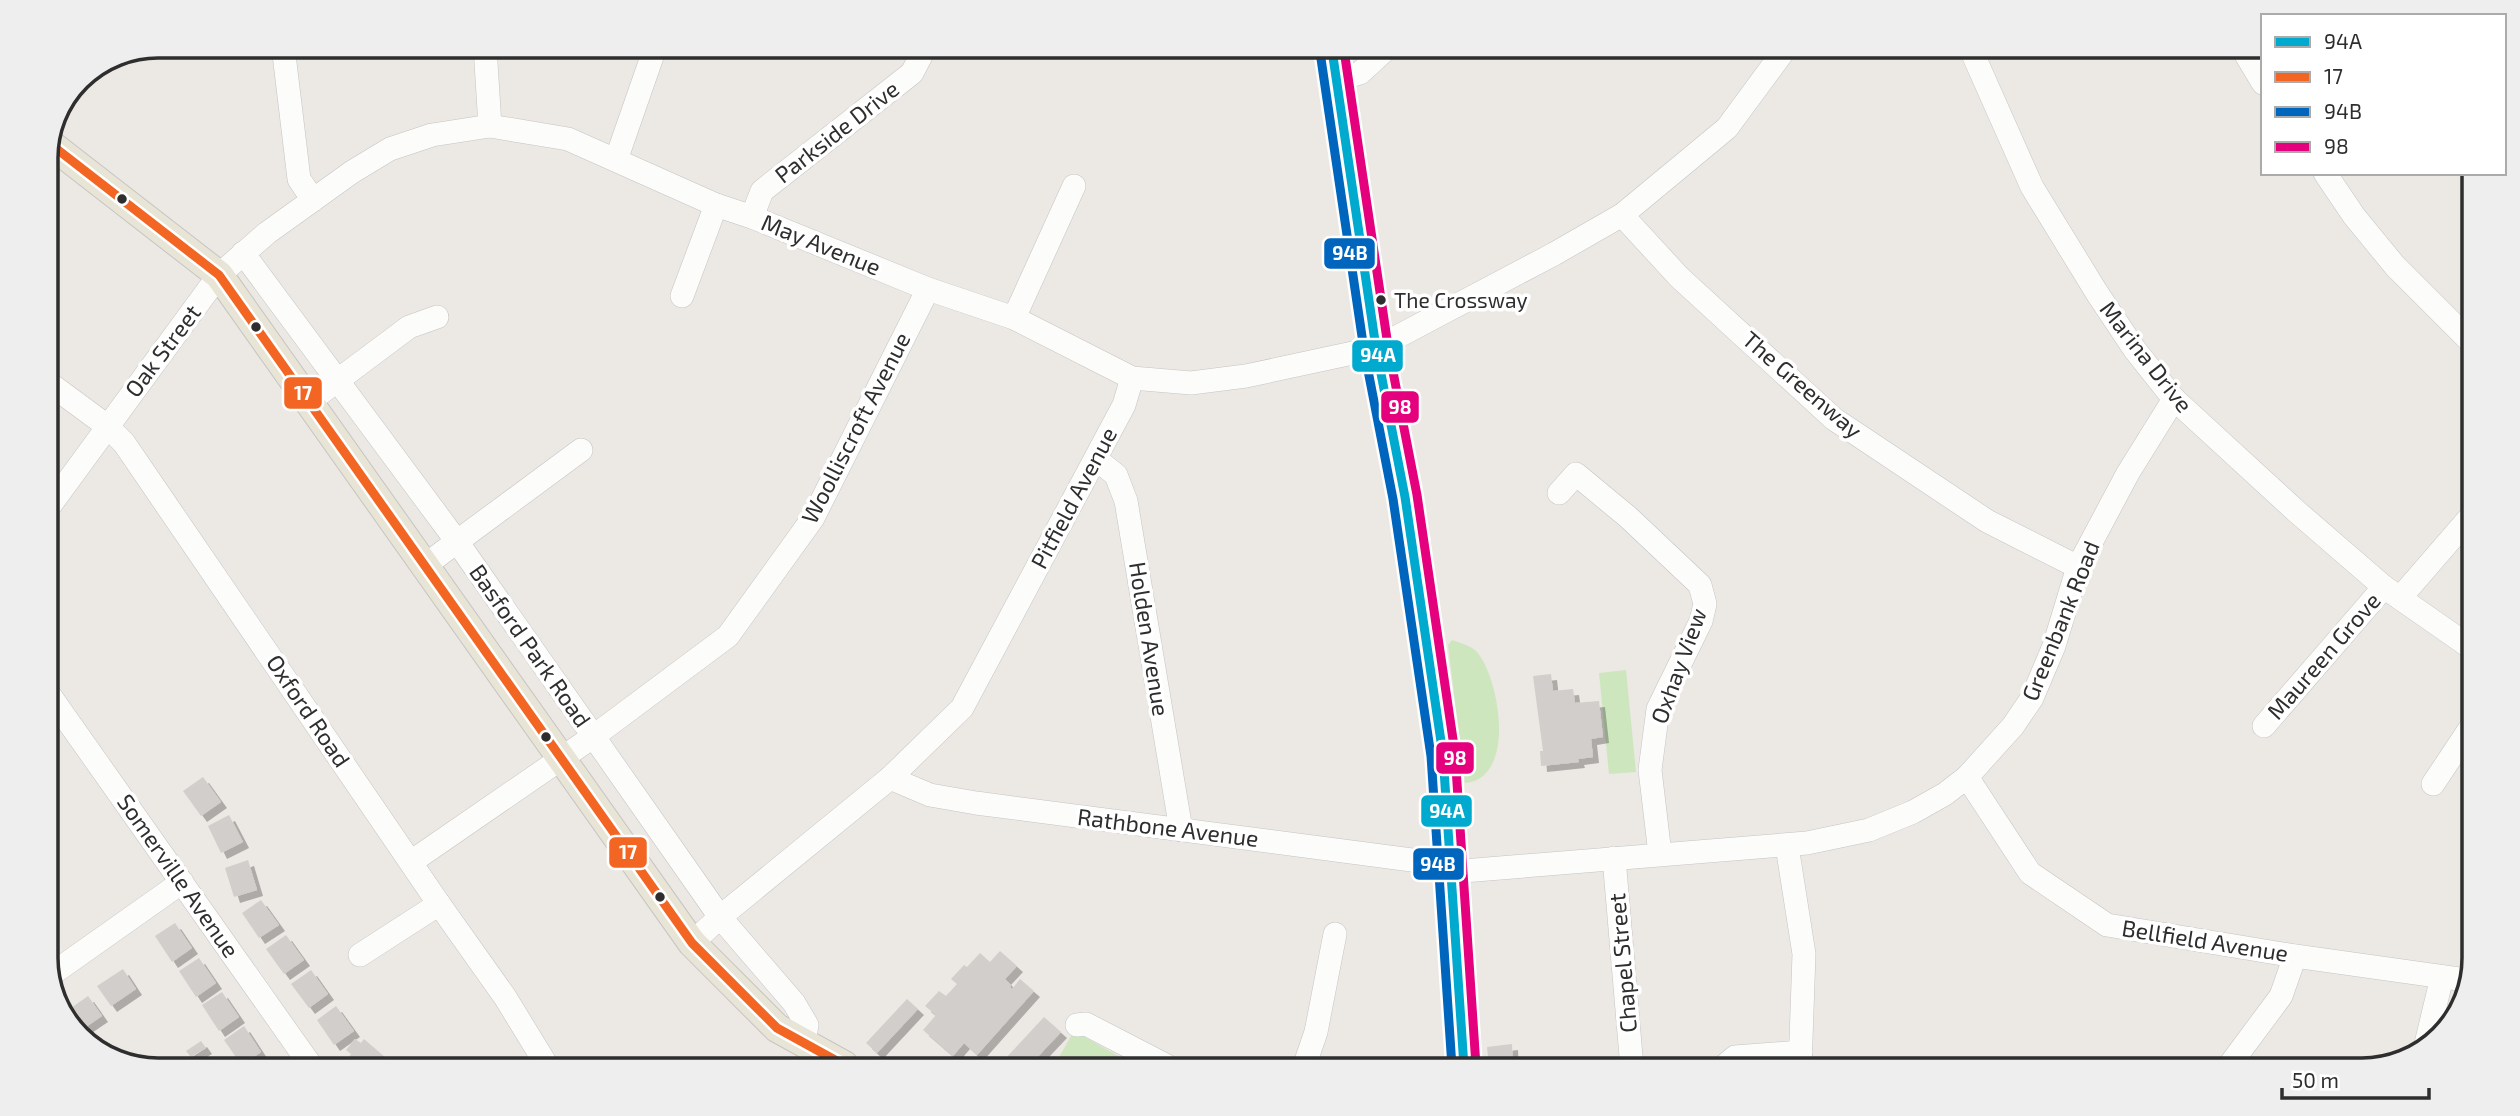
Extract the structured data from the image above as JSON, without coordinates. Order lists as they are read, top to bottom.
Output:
{
  "streets": {
    "main road": ["Basford Park Road"],
    "street": [
      "Parkside Drive",
      "May Avenue",
      "Oak Street",
      "Marina Drive",
      "The Greenway",
      "Woolliscroft Avenue",
      "Pitfield Avenue",
      "Greenbank Road",
      "Holden Avenue",
      "Maureen Grove",
      "Oxhay View",
      "Oxford Road",
      "Rathbone Avenue",
      "Somerville Avenue",
      "Bellfield Avenue",
      "Chapel Street"
    ]
  },
  "crossings": [
    ["Parkside Drive", "May Avenue"],
    ["May Avenue", "Oak Street"],
    ["May Avenue", "Woolliscroft Avenue"],
    ["May Avenue", "Pitfield Avenue"],
    ["May Avenue", "Basford Park Road"],
    ["Oak Street", "Basford Park Road"],
    ["Oak Street", "Oxford Road"],
    ["Marina Drive", "Greenbank Road"],
    ["Marina Drive", "Maureen Grove"],
    ["The Greenway", "Greenbank Road"],
    ["Woolliscroft Avenue", "Basford Park Road"],
    ["Woolliscroft Avenue", "Oxford Road"],
    ["Pitfield Avenue", "Holden Avenue"],
    ["Pitfield Avenue", "Basford Park Road"],
    ["Pitfield Avenue", "Rathbone Avenue"],
    ["Greenbank Road", "Oxhay View"],
    ["Greenbank Road", "Rathbone Avenue"],
    ["Greenbank Road", "Bellfield Avenue"],
    ["Greenbank Road", "Chapel Street"],
    ["Holden Avenue", "Rathbone Avenue"],
    ["Rathbone Avenue", "Chapel Street"]
  ],
  "places": ["The Crossway"],
  "lines": [
    "transit line 94A",
    "transit line 94B",
    "transit line 98",
    "transit line 17"
  ],
  "legend": [
    "94A",
    "17",
    "94B",
    "98"
  ],
  "scale_bar": "50 m"
}
